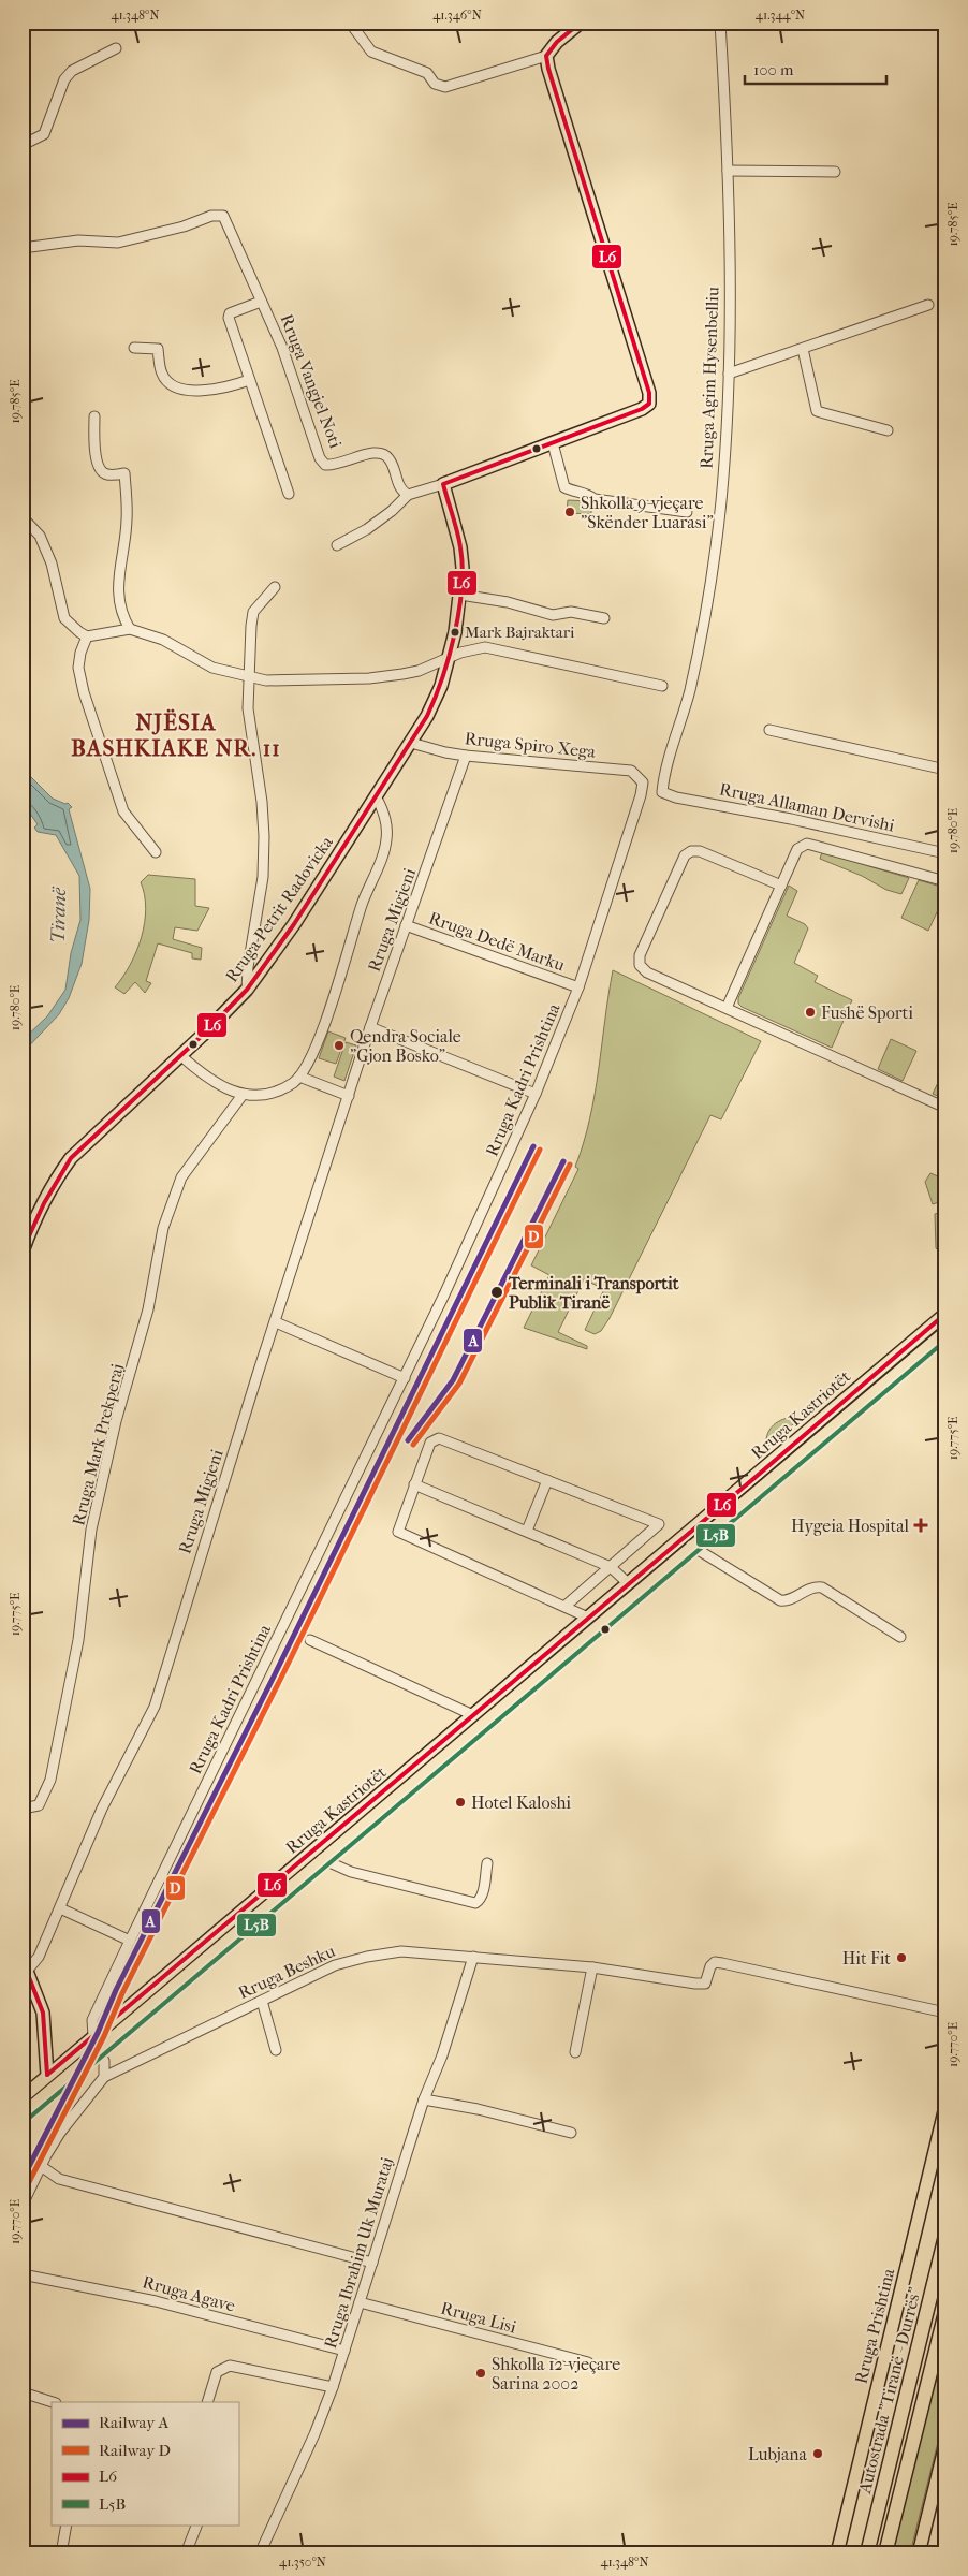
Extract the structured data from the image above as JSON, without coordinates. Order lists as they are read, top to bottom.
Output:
{
  "streets": {
    "highway": ["Autostrada \"Tiranë - Durrës\""],
    "main road": ["Rruga Petrit Radovicka", "Rruga Kastriotët", "Rruga Prishtina"],
    "street": [
      "Rruga Agim Hysenbelliu",
      "Rruga Vangjel Noti",
      "Rruga Spiro Xega",
      "Rruga Allaman Dervishi",
      "Rruga Migjeni",
      "Rruga Dedë Marku",
      "Rruga Kadri Prishtina",
      "Rruga Mark Prekperaj",
      "Rruga Beshku",
      "Rruga Ibrahim Uk Murataj",
      "Rruga Agave",
      "Rruga Lisi"
    ]
  },
  "crossings": [
    ["Rruga Agim Hysenbelliu", "Rruga Allaman Dervishi"],
    ["Rruga Spiro Xega", "Rruga Petrit Radovicka"],
    ["Rruga Spiro Xega", "Rruga Migjeni"],
    ["Rruga Spiro Xega", "Rruga Kadri Prishtina"],
    ["Rruga Migjeni", "Rruga Dedë Marku"],
    ["Rruga Dedë Marku", "Rruga Kadri Prishtina"],
    ["Rruga Kadri Prishtina", "Rruga Kastriotët"],
    ["Rruga Beshku", "Rruga Ibrahim Uk Murataj"],
    ["Rruga Ibrahim Uk Murataj", "Rruga Agave"],
    ["Rruga Ibrahim Uk Murataj", "Rruga Lisi"]
  ],
  "districts": ["NJËSIA BASHKIAKE NR. 11"],
  "water": ["Tiranë"],
  "places": {
    "other": [
      "Shkolla 9-vjeçare \"Skënder Luarasi\"",
      "Mark Bajraktari",
      "Fushë Sporti",
      "Qendra Sociale \"Gjon Bosko\"",
      "Terminali i Transportit Publik Tiranë",
      "Hotel Kaloshi",
      "Hit Fit",
      "Shkolla 12-vjeçare Sarina 2002",
      "Lubjana"
    ],
    "health": ["Hygeia Hospital"]
  },
  "lines": [
    "transit line L6",
    "rail line A",
    "rail line D",
    "transit line L5B"
  ],
  "legend": [
    "Railway A",
    "Railway D",
    "L6",
    "L5B"
  ],
  "scale_bar": "100 m",
  "coordinates": [
    "41.348°N",
    "41.346°N",
    "41.344°N",
    "19.785°E",
    "19.780°E",
    "19.775°E",
    "19.770°E",
    "41.350°N"
  ]
}
